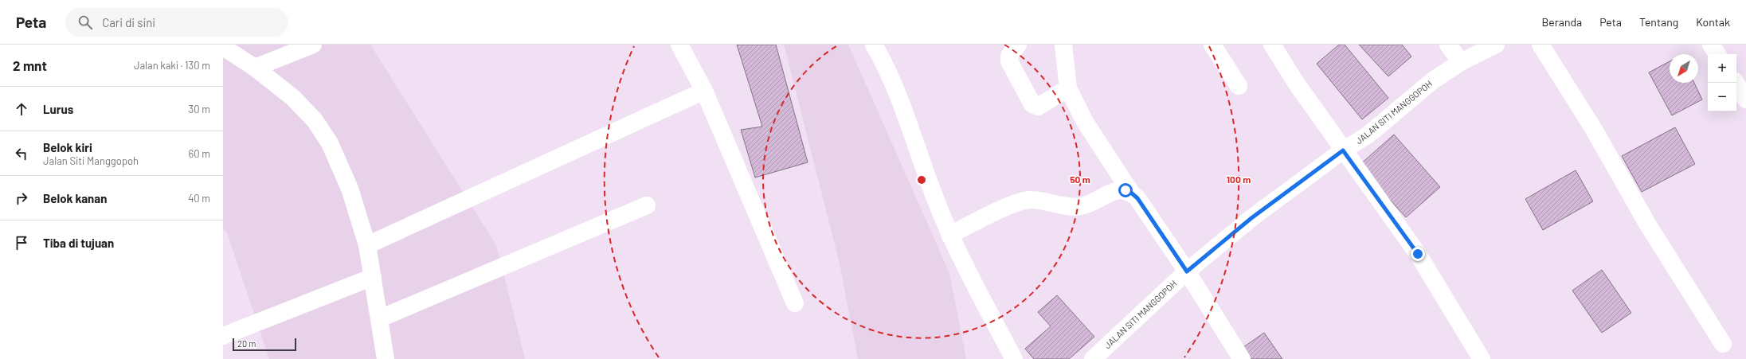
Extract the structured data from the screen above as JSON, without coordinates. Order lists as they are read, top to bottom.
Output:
{
  "streets": {
    "main road": ["JALAN SITI MANGGOPOH"]
  },
  "scale_bar": "20 m",
  "north": "bottom left",
  "page": {
    "header": "Peta",
    "search": "Cari di sini",
    "nav": [
      "Beranda",
      "Peta",
      "Tentang",
      "Kontak"
    ],
    "heading": ["2 mnt", "Jalan kaki · 130 m"],
    "map_buttons": ["+", "−"],
    "list": [
      ["Lurus", "30 m"],
      ["Belok kiri", "Jalan Siti Manggopoh", "60 m"],
      ["Belok kanan", "40 m"],
      "Tiba di tujuan"
    ],
    "scale": "20 m"
  },
  "rings": ["50 m", "100 m"]
}
